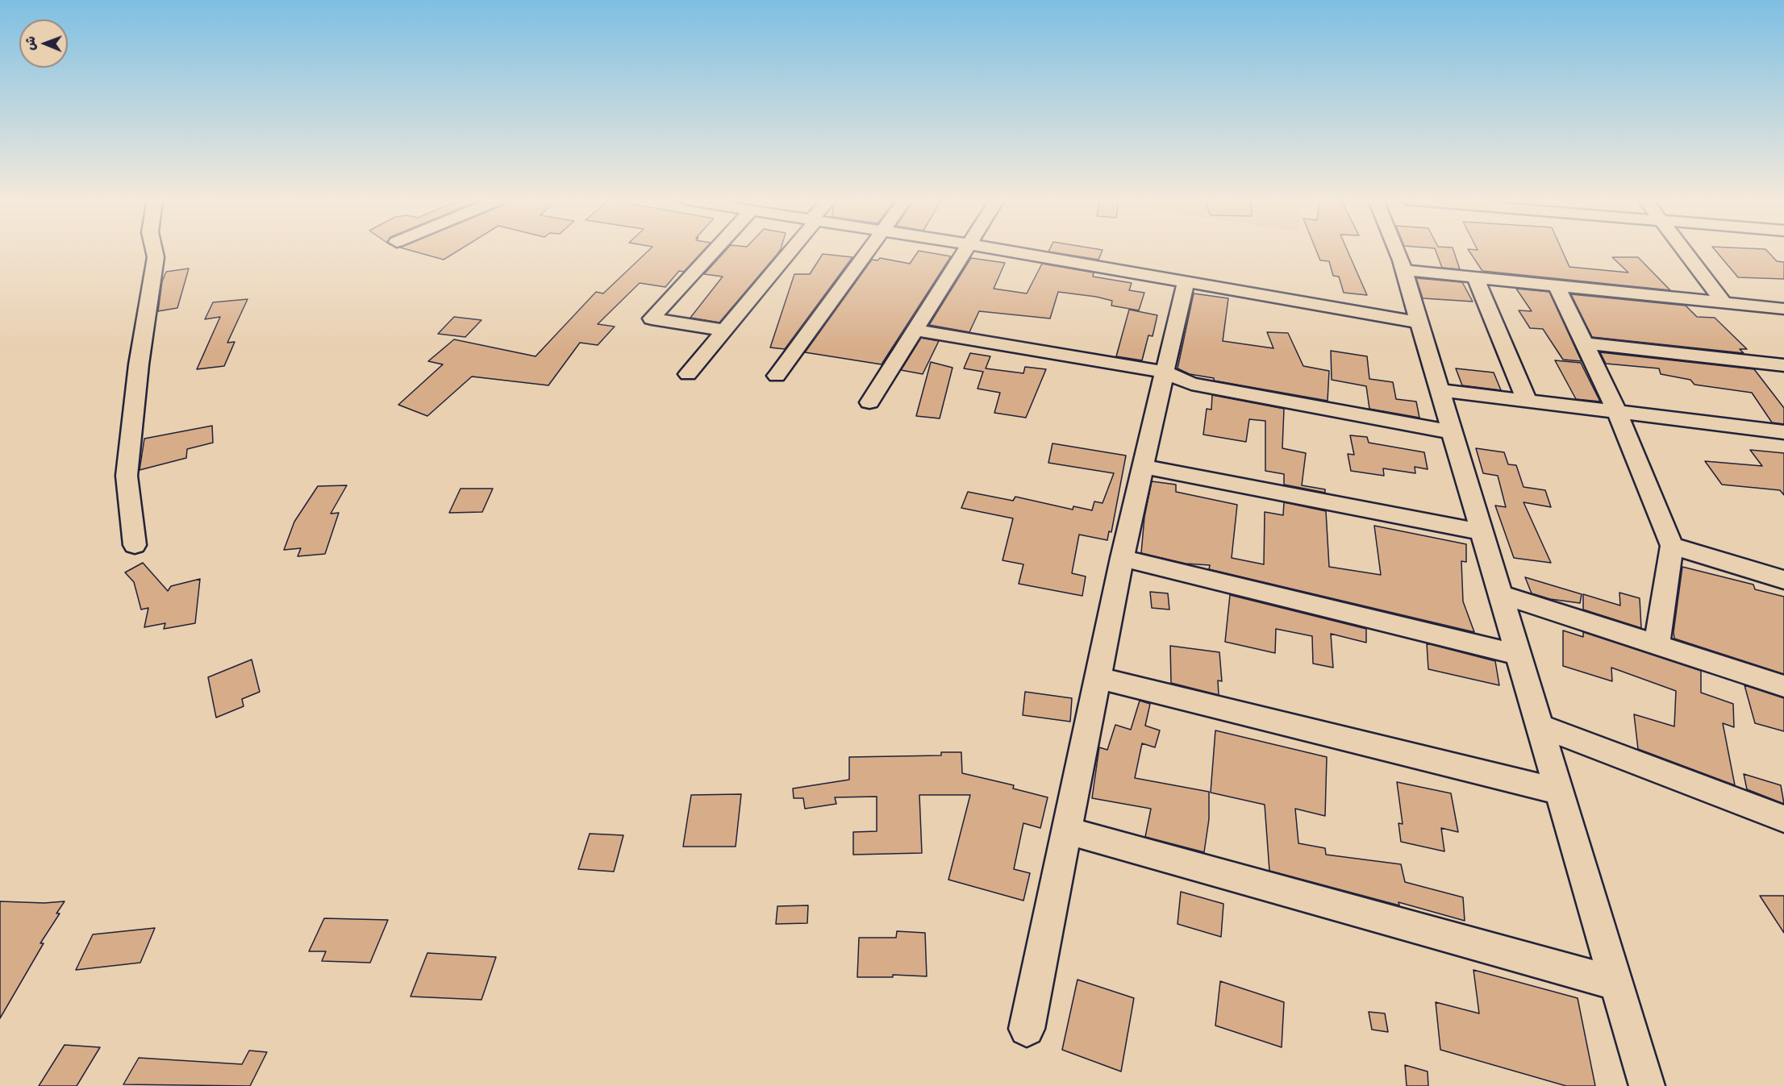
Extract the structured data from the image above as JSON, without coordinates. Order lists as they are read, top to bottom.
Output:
{
  "north": "left"
}
